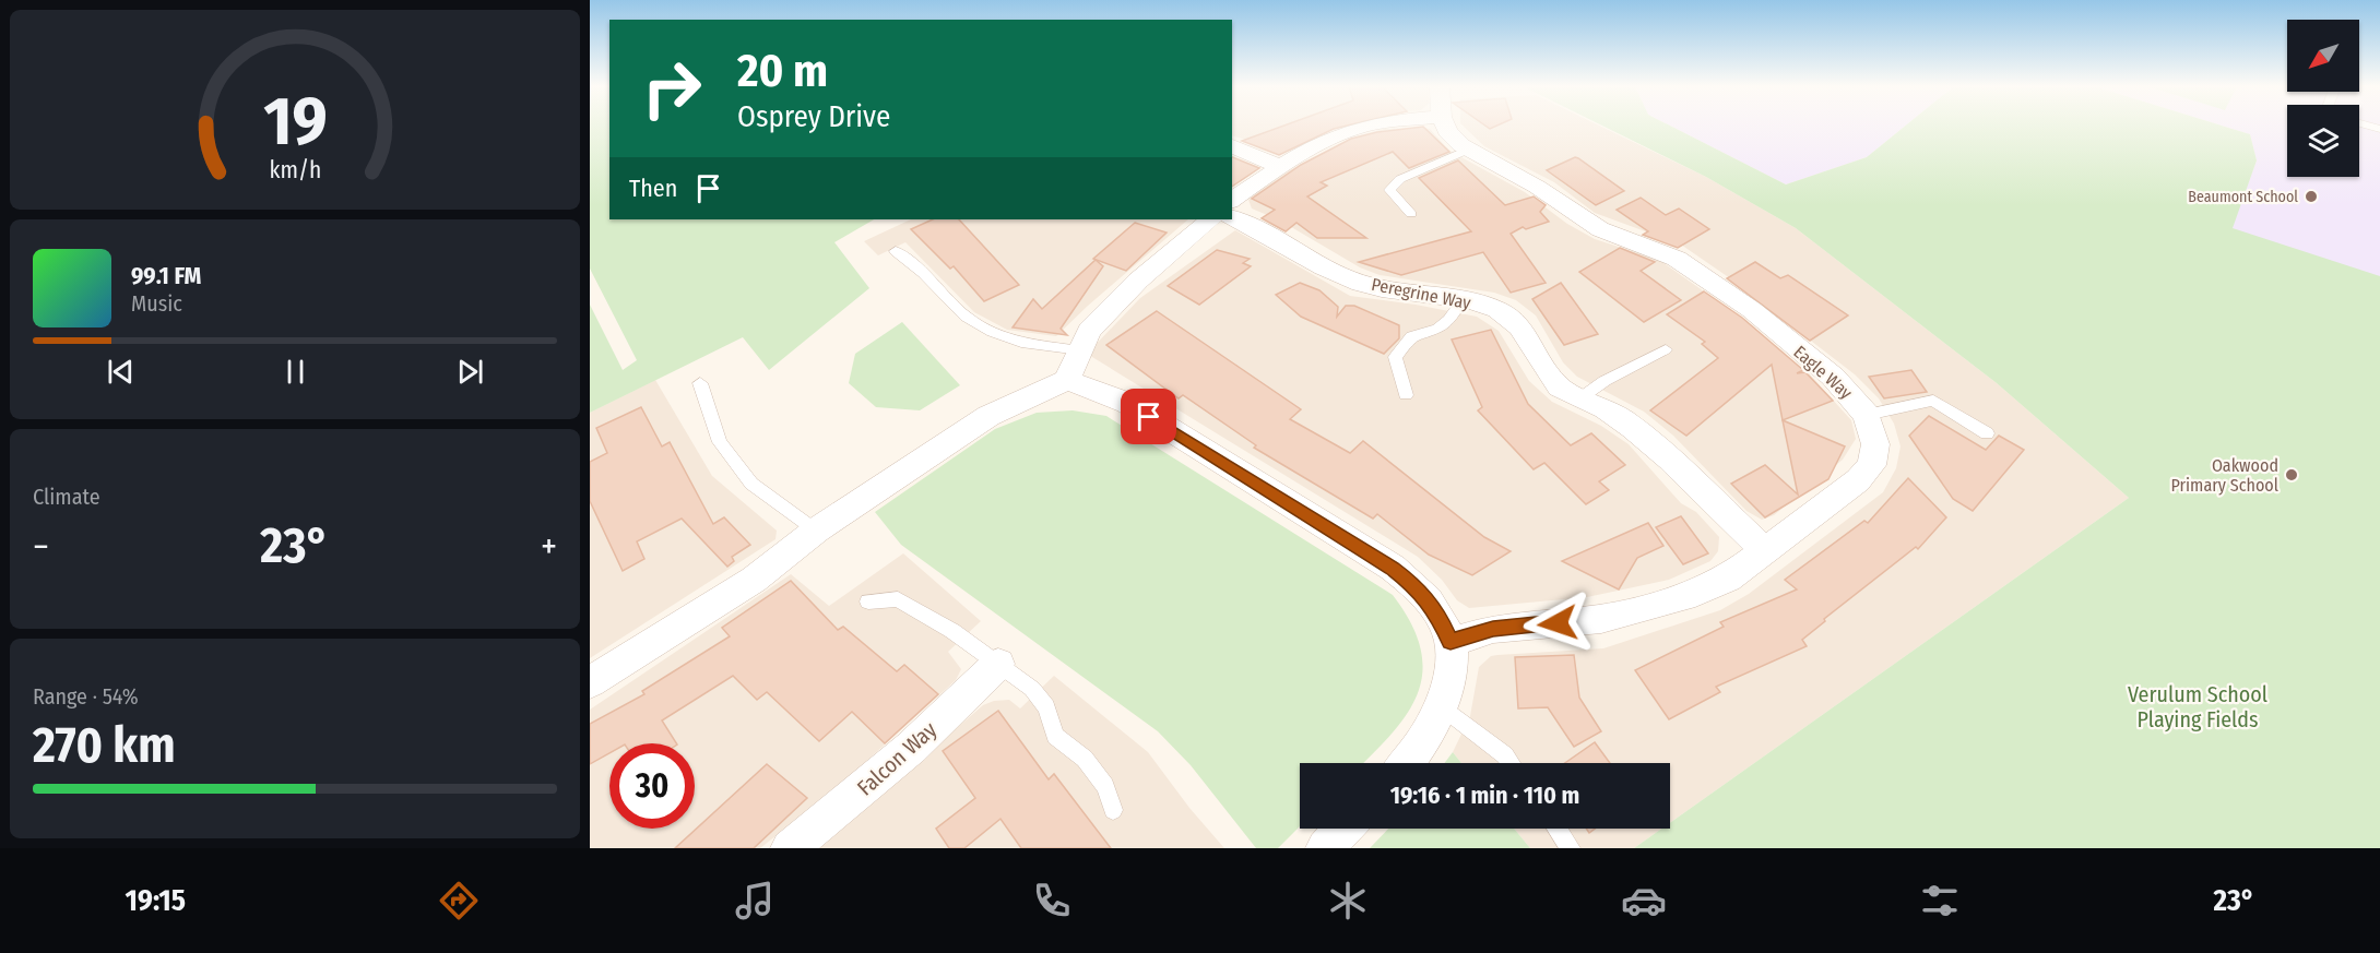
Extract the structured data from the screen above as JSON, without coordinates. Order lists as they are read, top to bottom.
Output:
{
  "streets": {
    "street": ["Peregrine Way", "Eagle Way", "Falcon Way"]
  },
  "crossings": [
    ["Peregrine Way", "Eagle Way"]
  ],
  "parks": ["Verulum School Playing Fields"],
  "places": ["Beaumont School", "Oakwood Primary School"],
  "north": "bottom left",
  "page": {
    "turn": ["20 m", "Osprey Drive"],
    "then": "Then",
    "song": ["99.1 FM", "Music"],
    "tile": [
      "Climate",
      ["Range · 54%", "270 km"]
    ],
    "heat": ["−", "23°", "+"],
    "limit": "30",
    "trip": "19:16 · 1 min · 110 m",
    "tabs": ["19:15", "23°"],
    "gauge": ["19", "km/h"]
  }
}
